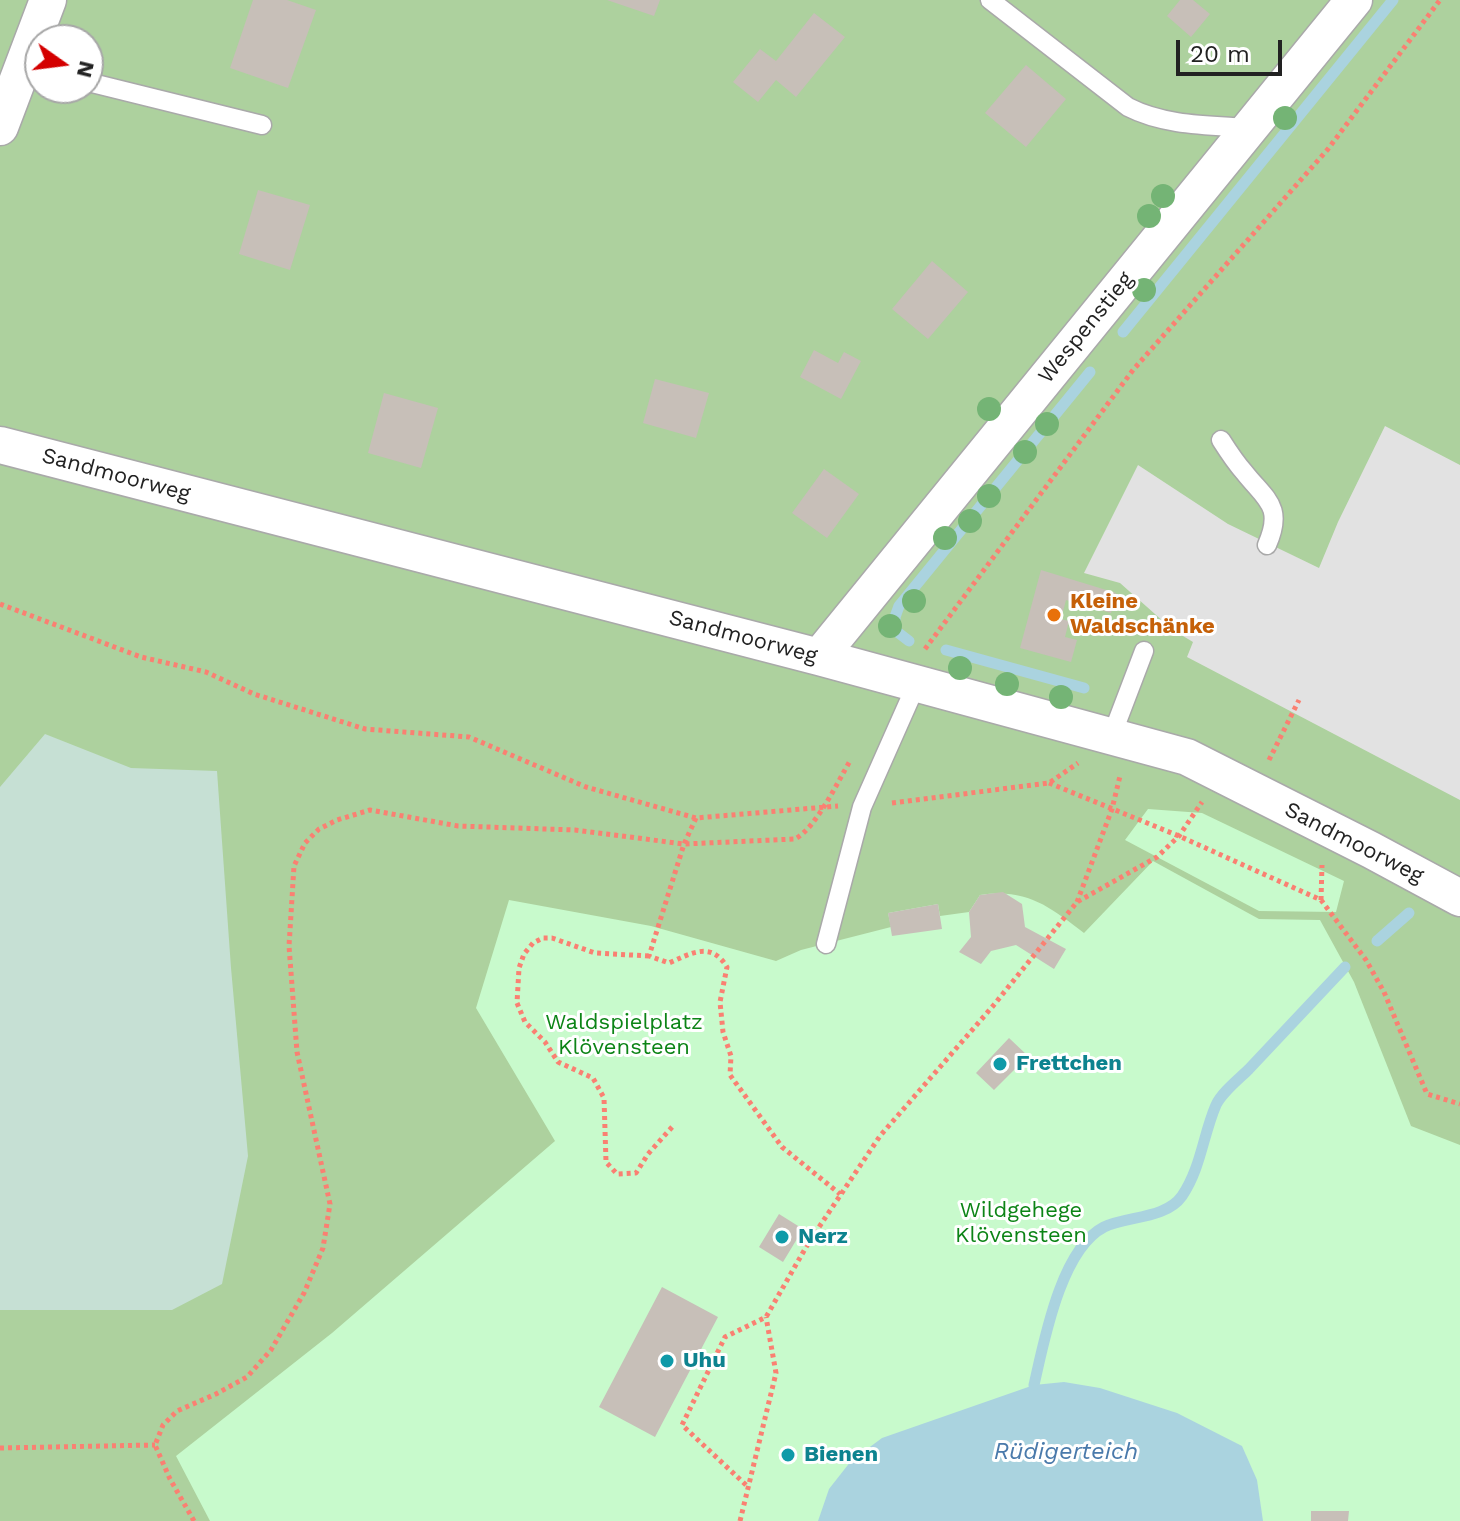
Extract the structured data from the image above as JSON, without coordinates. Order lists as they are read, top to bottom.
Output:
{
  "streets": {
    "street": ["Wespenstieg", "Sandmoorweg"]
  },
  "crossings": [
    ["Wespenstieg", "Sandmoorweg"]
  ],
  "water": ["Rüdigerteich"],
  "parks": ["Waldspielplatz Klövensteen", "Wildgehege Klövensteen"],
  "places": [
    "Kleine Waldschänke",
    "Frettchen",
    "Nerz",
    "Uhu",
    "Bienen"
  ],
  "scale_bar": "20 m",
  "north": "right"
}
